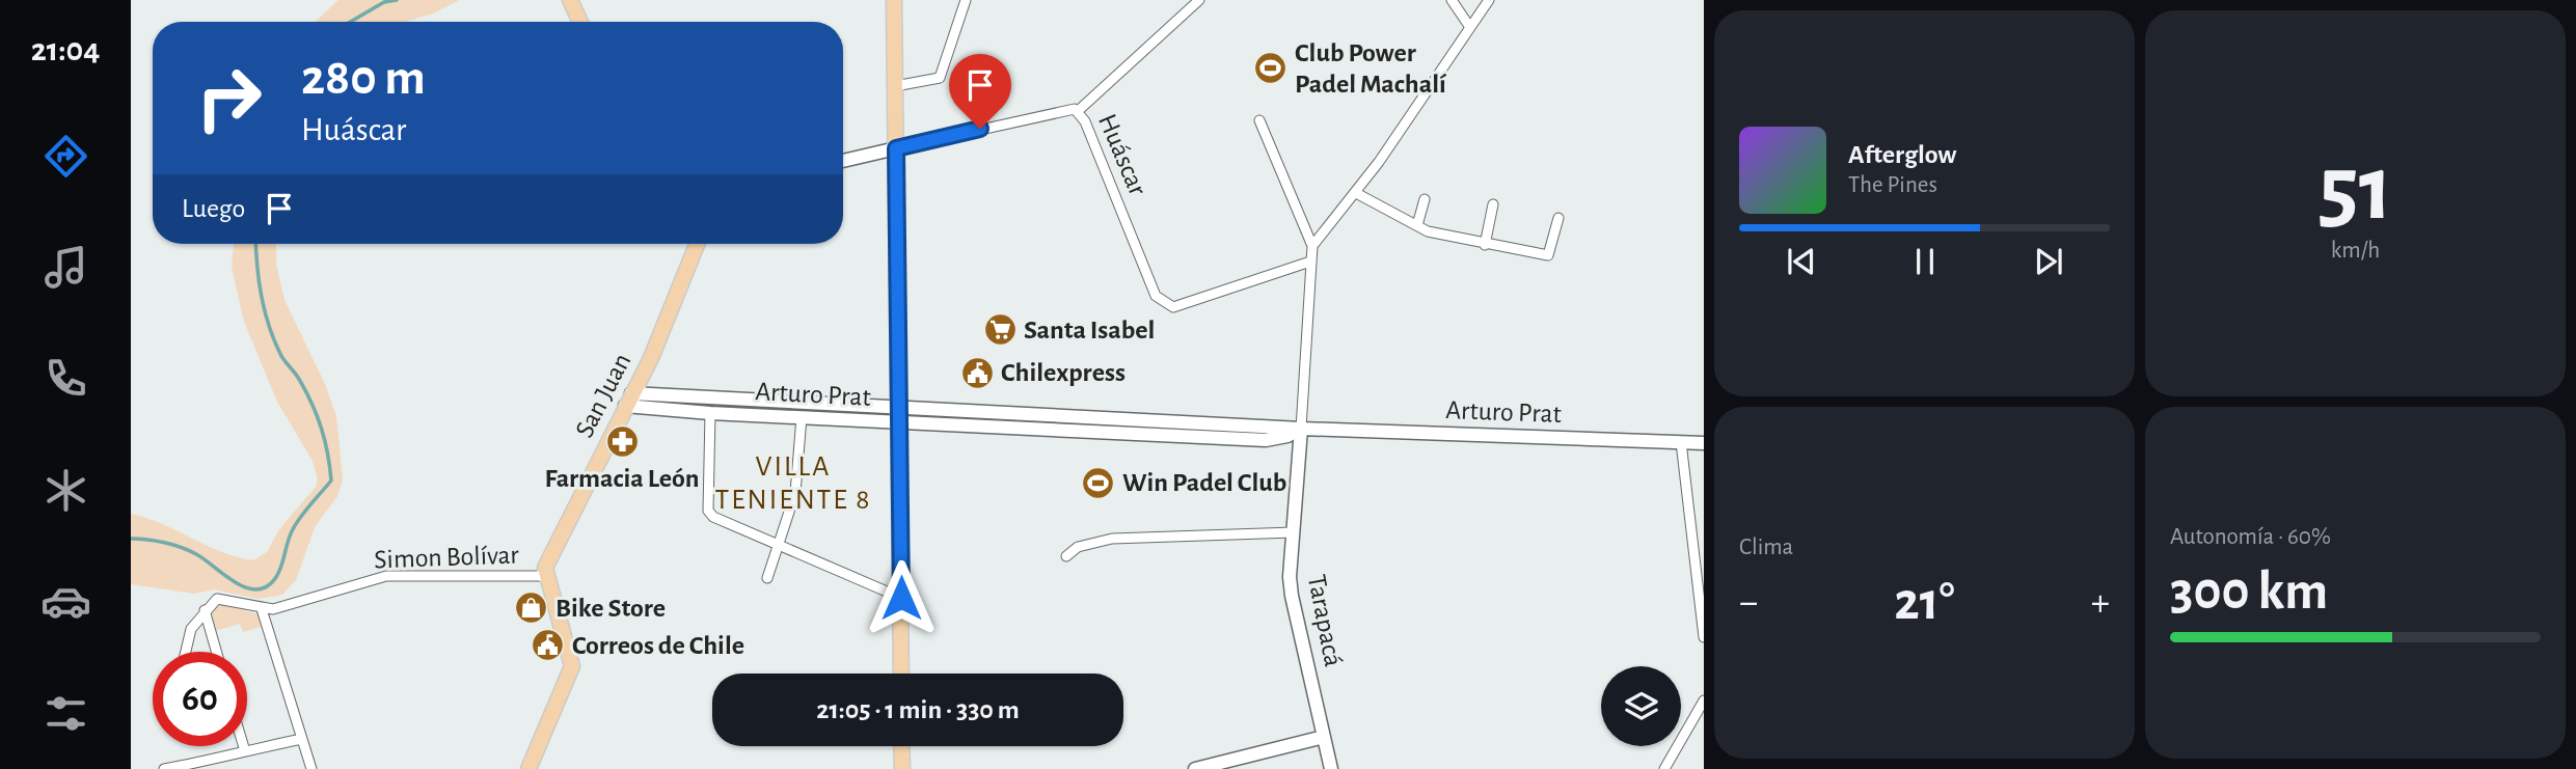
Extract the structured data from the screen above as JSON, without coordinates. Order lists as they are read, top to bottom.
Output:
{
  "streets": {
    "main road": [
      "Huáscar",
      "Arturo Prat",
      "San Juan",
      "Tarapacá"
    ],
    "street": ["Simon Bolívar"]
  },
  "crossings": [
    ["Huáscar", "Tarapacá"],
    ["Arturo Prat", "San Juan"],
    ["Arturo Prat", "Tarapacá"],
    ["San Juan", "Simon Bolívar"]
  ],
  "districts": ["VILLA TENIENTE 8"],
  "places": {
    "sports": ["Club Power Padel Machalí", "Win Padel Club"],
    "supermarket": ["Santa Isabel"],
    "public building": ["Chilexpress", "Correos de Chile"],
    "pharmacy": ["Farmacia León"],
    "shop": ["Bike Store"]
  },
  "page": {
    "tabs": "21:04",
    "tile": [
      ["51", "km/h"],
      "Clima",
      ["Autonomía · 60%", "300 km"]
    ],
    "turn": ["280 m", "Huáscar"],
    "song": ["Afterglow", "The Pines"],
    "then": "Luego",
    "heat": ["−", "21°", "+"],
    "limit": "60",
    "trip": "21:05 · 1 min · 330 m"
  }
}
